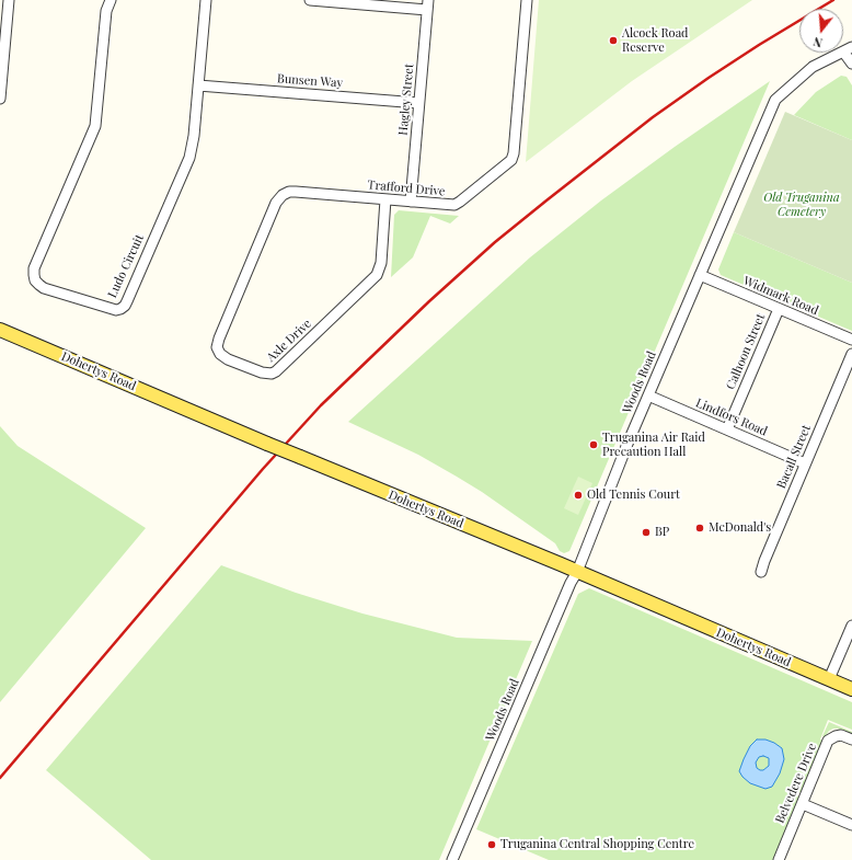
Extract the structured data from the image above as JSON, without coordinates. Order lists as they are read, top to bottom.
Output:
{
  "streets": {
    "main road": ["Dohertys Road"],
    "street": [
      "Bunsen Way",
      "Hagley Street",
      "Trafford Drive",
      "Ludo Circuit",
      "Widmark Road",
      "Axle Drive",
      "Calhoon Street",
      "Woods Road",
      "Lindfors Road",
      "Bacall Street",
      "Belvedere Drive"
    ]
  },
  "crossings": [
    ["Bunsen Way", "Hagley Street"],
    ["Bunsen Way", "Ludo Circuit"],
    ["Hagley Street", "Trafford Drive"],
    ["Trafford Drive", "Axle Drive"],
    ["Widmark Road", "Calhoon Street"],
    ["Widmark Road", "Woods Road"],
    ["Calhoon Street", "Lindfors Road"],
    ["Dohertys Road", "Woods Road"],
    ["Woods Road", "Lindfors Road"],
    ["Lindfors Road", "Bacall Street"]
  ],
  "parks": ["Old Truganina Cemetery"],
  "places": [
    "Alcock Road Reserve",
    "Truganina Air Raid Precaution Hall",
    "Old Tennis Court",
    "McDonald's",
    "BP",
    "Truganina Central Shopping Centre"
  ],
  "north": "bottom"
}
